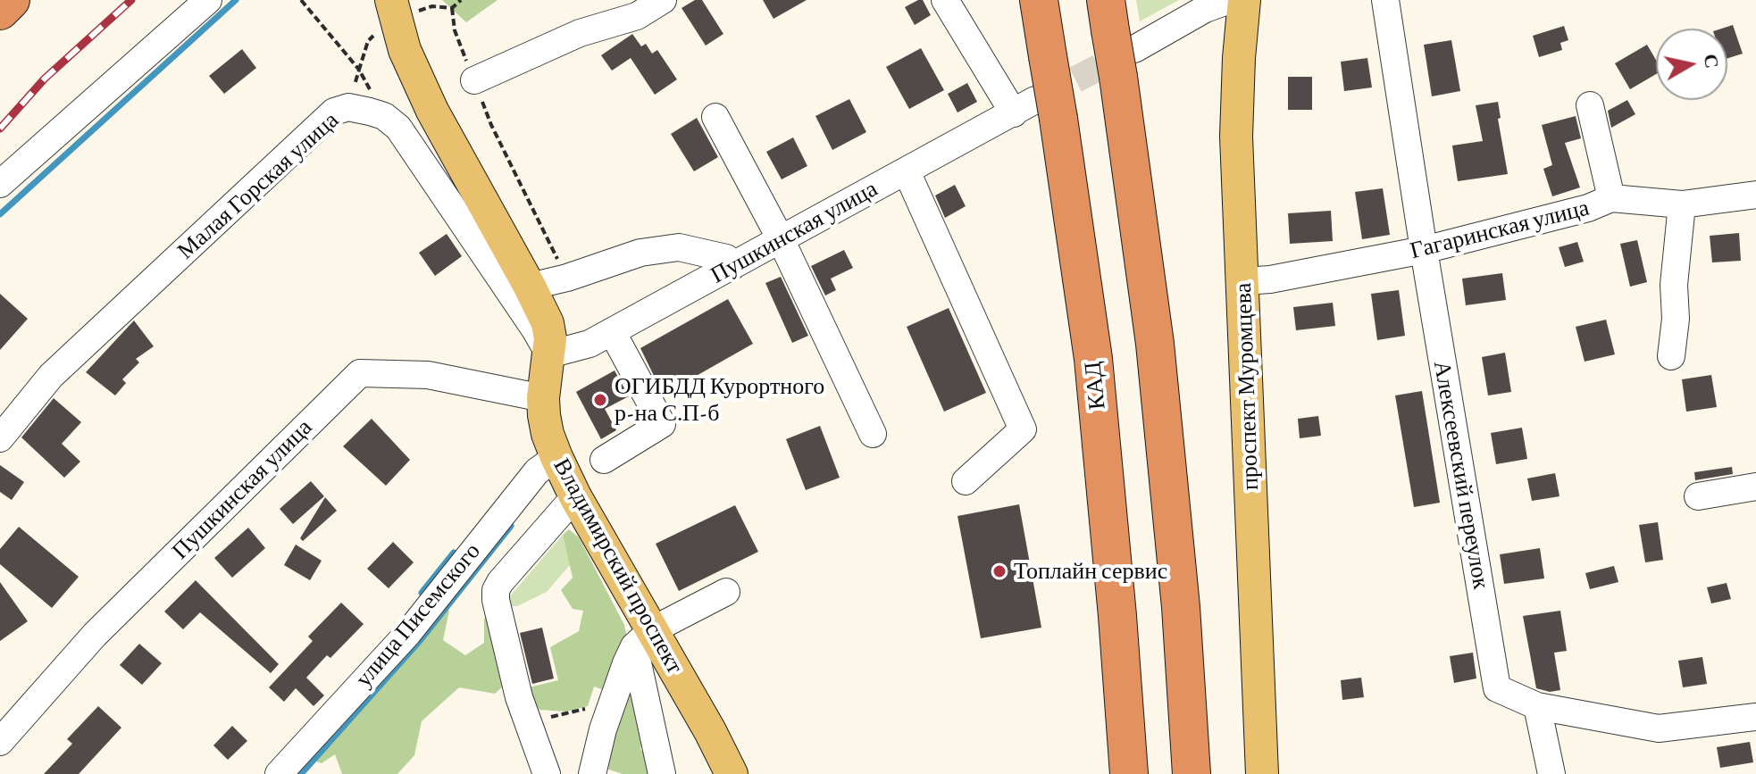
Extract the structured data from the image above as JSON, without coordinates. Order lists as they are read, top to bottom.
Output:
{
  "streets": {
    "highway": ["КАД"],
    "main road": ["проспект Муромцева", "Владимирский проспект"],
    "street": [
      "Малая Горская улица",
      "Гагаринская улица",
      "Пушкинская улица",
      "Алексеевский переулок",
      "улица Писемского"
    ]
  },
  "crossings": [
    ["Гагаринская улица", "проспект Муромцева"],
    ["Гагаринская улица", "Алексеевский переулок"],
    ["Пушкинская улица", "КАД"],
    ["Пушкинская улица", "Владимирский проспект"],
    ["Владимирский проспект", "улица Писемского"]
  ],
  "places": ["ОГИБДД Курортного р-на С.П-б", "Топлайн сервис"],
  "north": "right"
}
